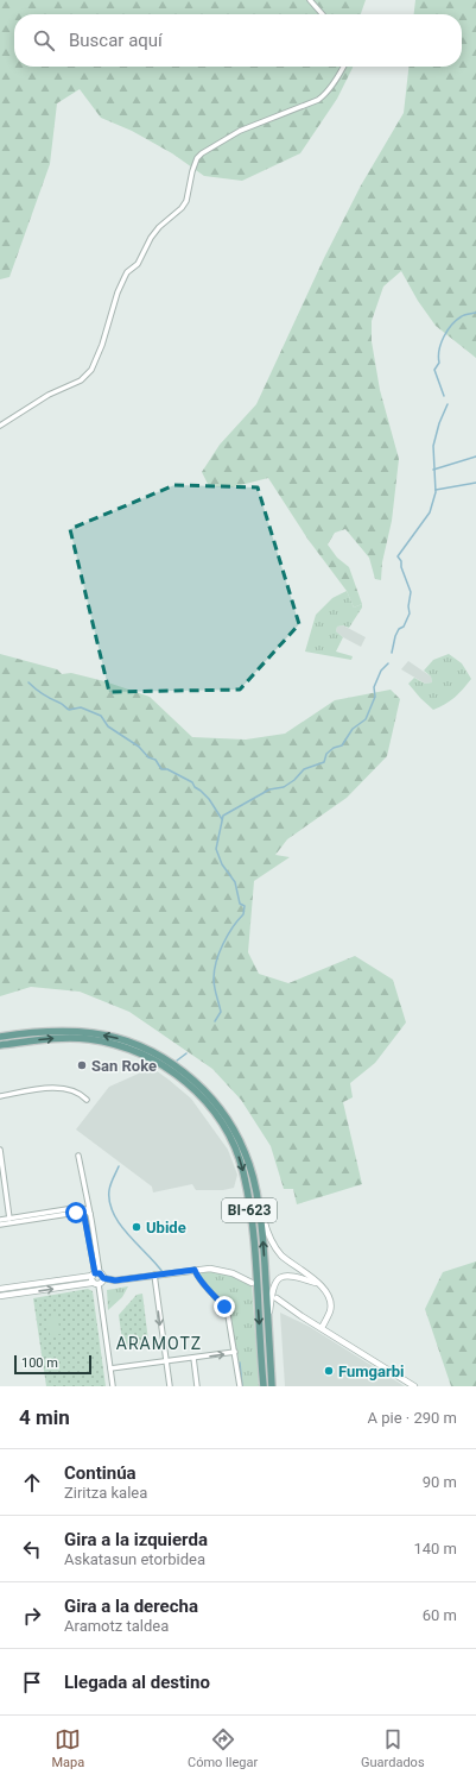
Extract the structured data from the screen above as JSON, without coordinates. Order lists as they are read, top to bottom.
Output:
{
  "streets": {
    "main road": ["BI-623"]
  },
  "districts": ["ARAMOTZ"],
  "places": ["San Roke", "Ubide", "Fumgarbi"],
  "scale_bar": "100 m",
  "page": {
    "search": "Buscar aquí",
    "scale": "100 m",
    "heading": ["4 min", "A pie · 290 m"],
    "list": [
      ["Continúa", "Ziritza kalea", "90 m"],
      ["Gira a la izquierda", "Askatasun etorbidea", "140 m"],
      ["Gira a la derecha", "Aramotz taldea", "60 m"],
      "Llegada al destino"
    ],
    "nav": ["Mapa", "Cómo llegar", "Guardados"]
  }
}
